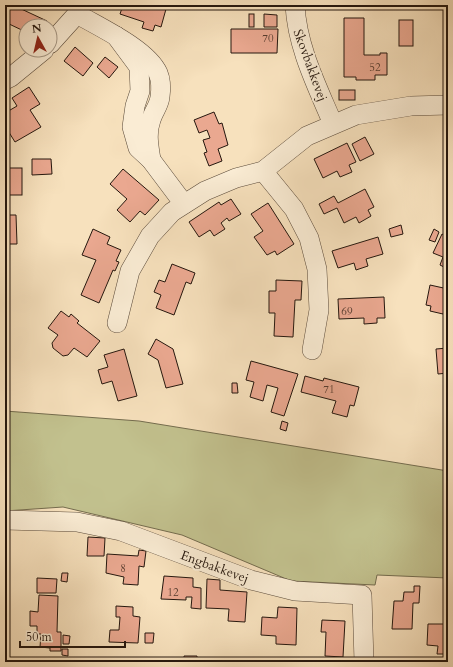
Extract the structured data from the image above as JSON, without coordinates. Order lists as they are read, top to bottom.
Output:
{
  "streets": {
    "street": ["Skovbakkevej", "Engbakkevej"]
  },
  "house_numbers": [
    "70",
    "52",
    "69",
    "71",
    "8",
    "12"
  ],
  "scale_bar": "50 m",
  "north": "top"
}
